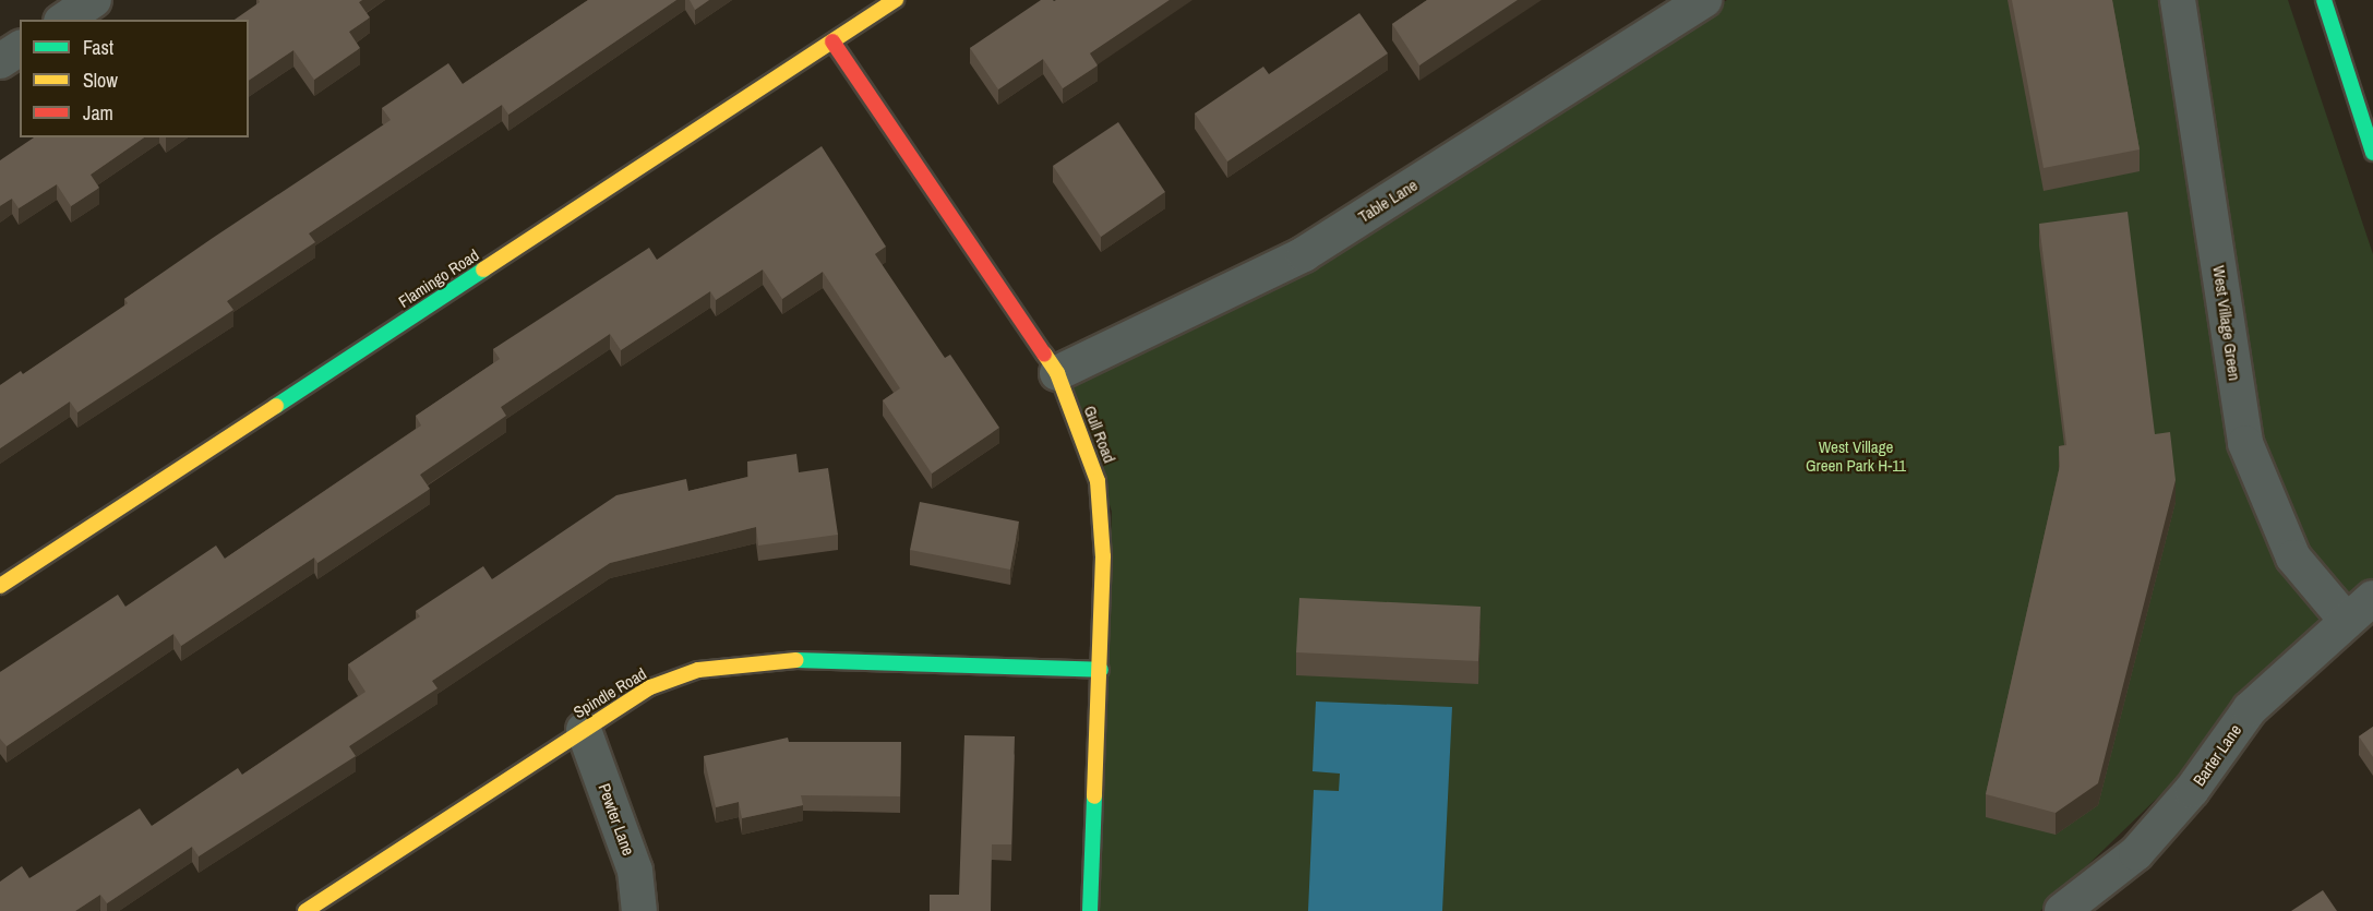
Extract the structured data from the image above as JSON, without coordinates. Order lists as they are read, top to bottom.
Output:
{
  "streets": {
    "street": [
      "Table Lane",
      "Flamingo Road",
      "West Village Green",
      "Gull Road",
      "Spindle Road",
      "Barter Lane",
      "Pewter Lane"
    ]
  },
  "crossings": [
    ["Table Lane", "Gull Road"],
    ["Flamingo Road", "Gull Road"],
    ["West Village Green", "Barter Lane"],
    ["Gull Road", "Spindle Road"],
    ["Spindle Road", "Pewter Lane"]
  ],
  "parks": ["West Village Green Park H-11"],
  "legend": ["Fast", "Slow", "Jam"]
}
